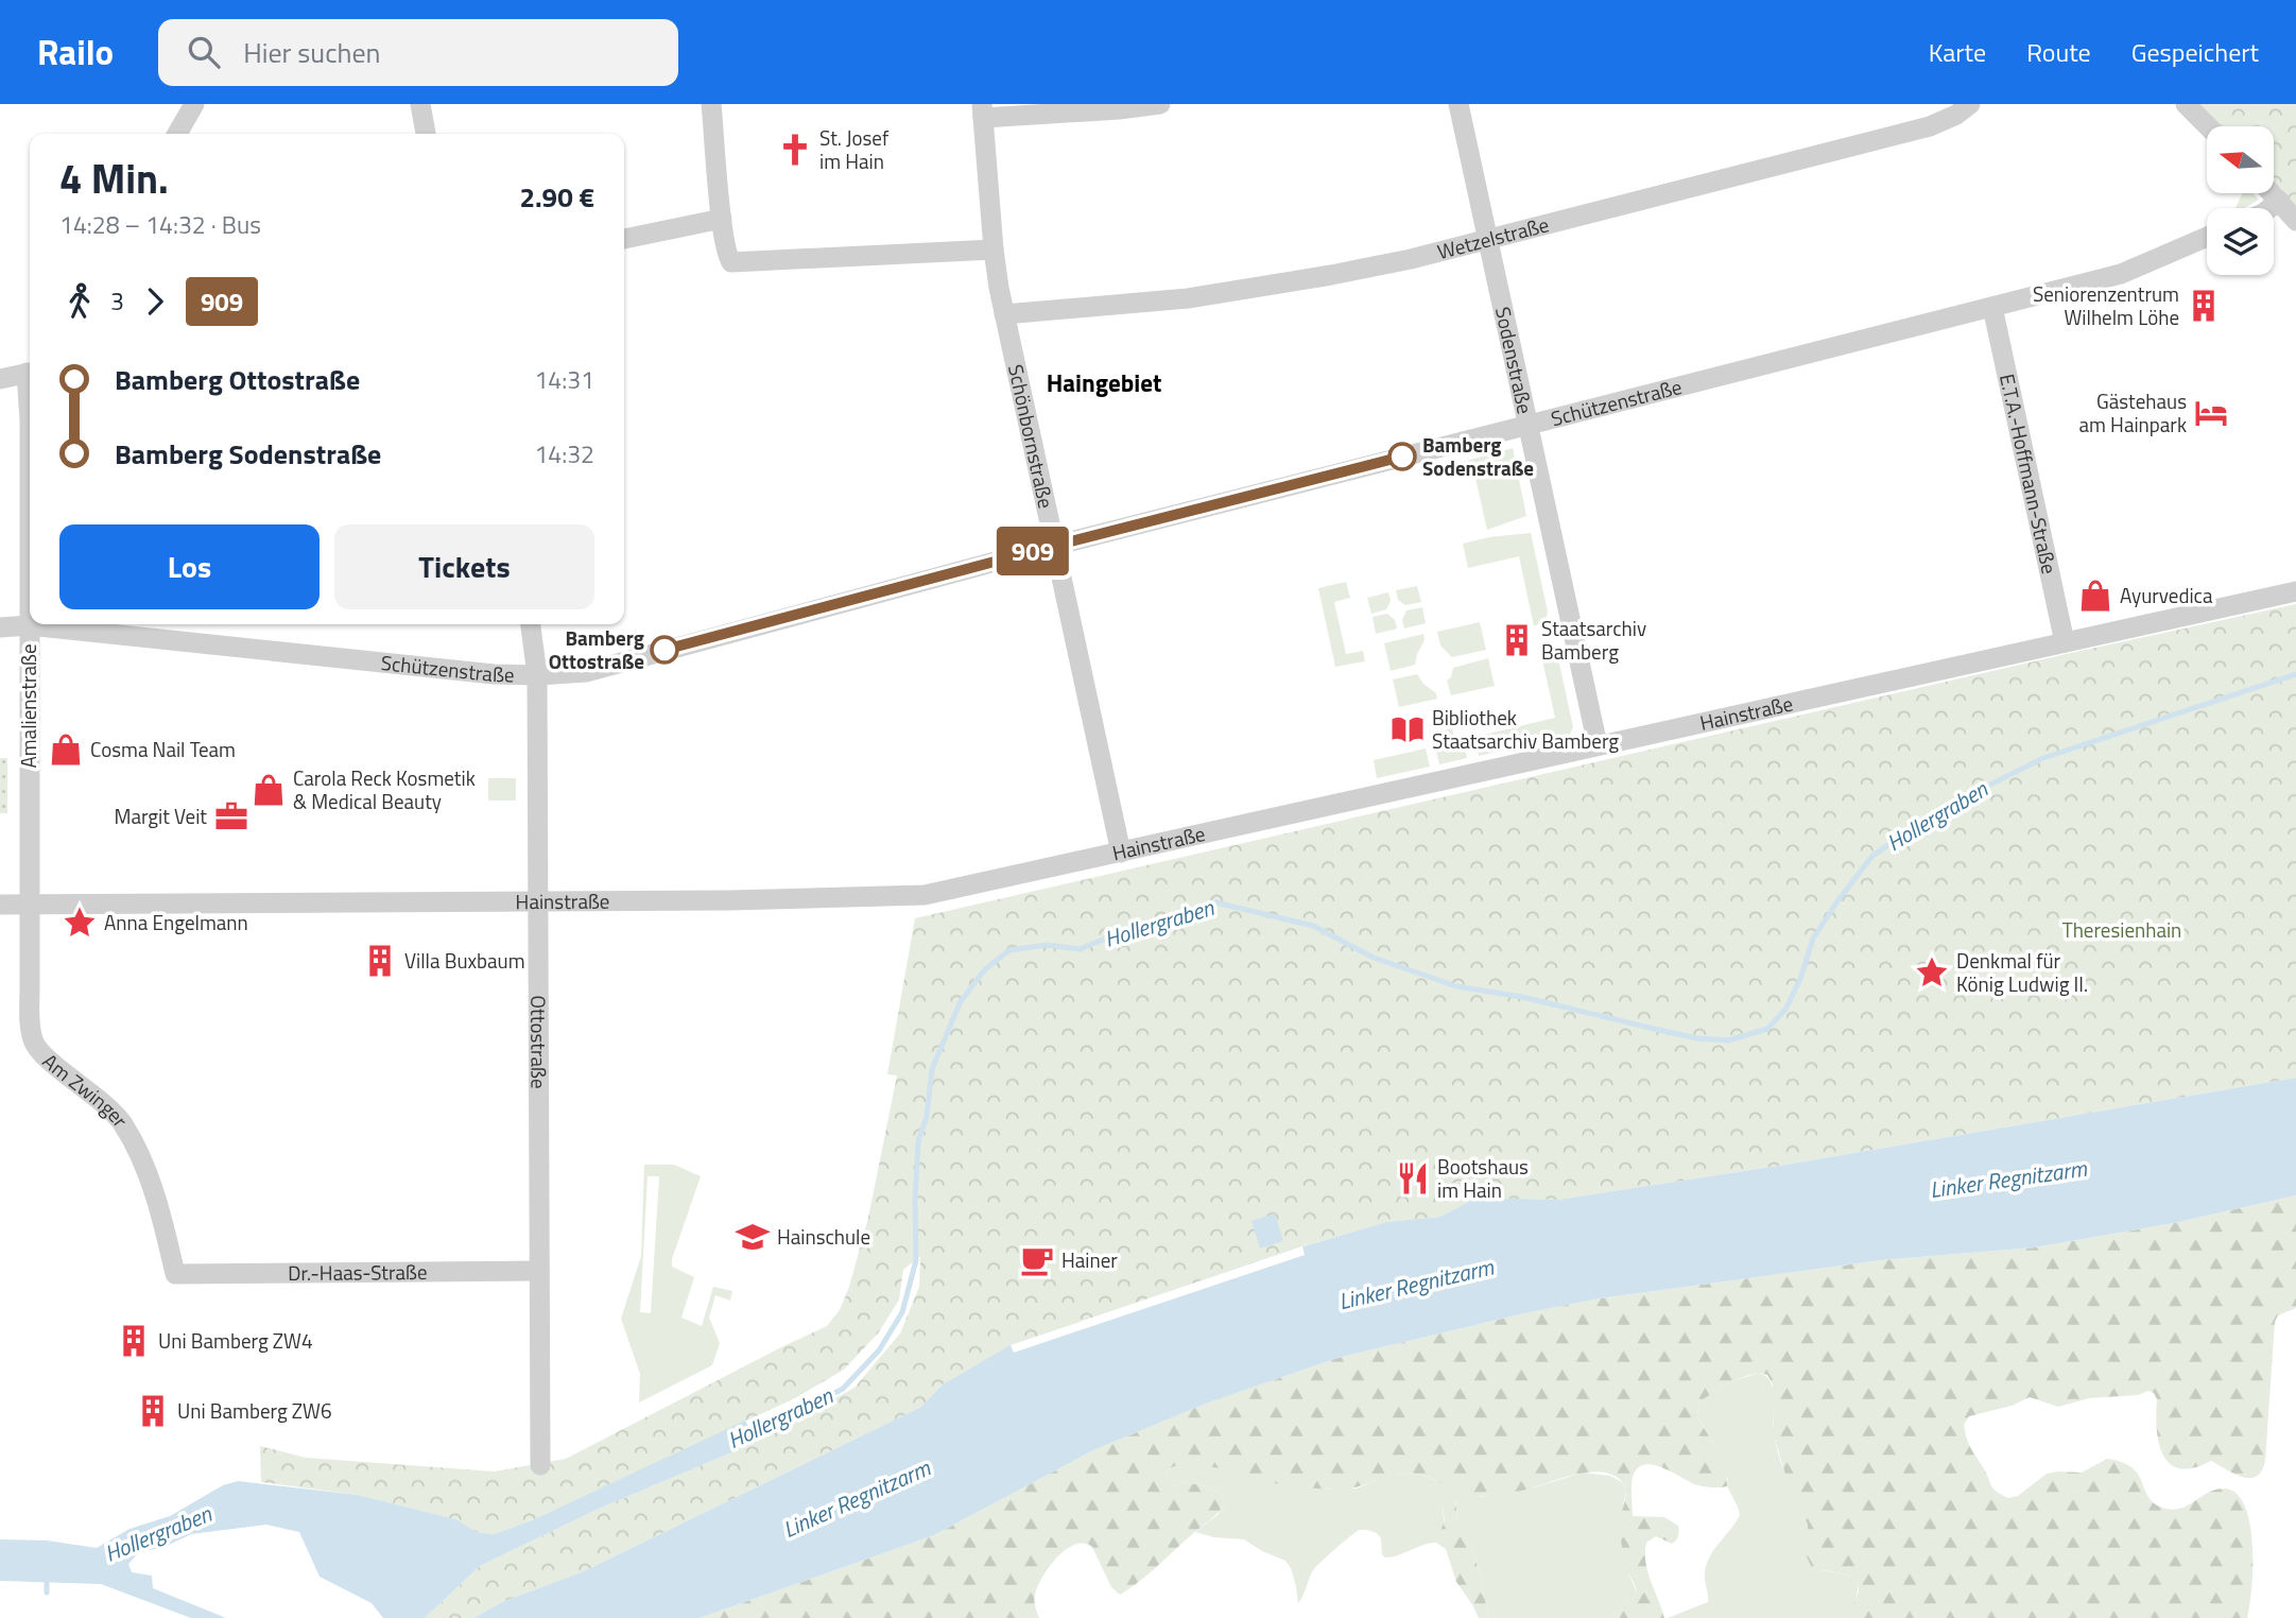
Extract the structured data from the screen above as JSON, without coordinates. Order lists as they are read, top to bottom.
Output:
{
  "streets": {
    "street": [
      "Wetzelstraße",
      "Sodenstraße",
      "Schützenstraße",
      "Schönbornstraße",
      "E.T.A.-Hoffmann-Straße",
      "Amalienstraße",
      "Hainstraße",
      "Ottostraße",
      "Am Zwinger",
      "Dr.-Haas-Straße"
    ]
  },
  "crossings": [
    ["Wetzelstraße", "Sodenstraße"],
    ["Wetzelstraße", "Schönbornstraße"],
    ["Sodenstraße", "Schützenstraße"],
    ["Sodenstraße", "Hainstraße"],
    ["Schützenstraße", "Schönbornstraße"],
    ["Schützenstraße", "E.T.A.-Hoffmann-Straße"],
    ["Schützenstraße", "Amalienstraße"],
    ["Schützenstraße", "Ottostraße"],
    ["Schönbornstraße", "Hainstraße"],
    ["E.T.A.-Hoffmann-Straße", "Hainstraße"],
    ["Amalienstraße", "Hainstraße"],
    ["Amalienstraße", "Am Zwinger"],
    ["Hainstraße", "Ottostraße"],
    ["Hainstraße", "Am Zwinger"],
    ["Ottostraße", "Dr.-Haas-Straße"],
    ["Am Zwinger", "Dr.-Haas-Straße"]
  ],
  "districts": ["Haingebiet"],
  "water": ["Hollergraben", "Linker Regnitzarm"],
  "parks": ["Theresienhain"],
  "places": {
    "church": ["St. Josef im Hain"],
    "building": [
      "Seniorenzentrum Wilhelm Löhe",
      "Staatsarchiv Bamberg",
      "Villa Buxbaum",
      "Uni Bamberg ZW4",
      "Uni Bamberg ZW6"
    ],
    "hotel": ["Gästehaus am Hainpark"],
    "other": ["Bamberg Sodenstraße", "Bamberg Ottostraße"],
    "shop": ["Ayurvedica", "Cosma Nail Team", "Carola Reck Kosmetik & Medical Beauty"],
    "library": ["Bibliothek Staatsarchiv Bamberg"],
    "office": ["Margit Veit"],
    "place": ["Anna Engelmann", "Denkmal für König Ludwig II."],
    "restaurant": ["Bootshaus im Hain"],
    "school or university": ["Hainschule"],
    "cafe": ["Hainer"]
  },
  "lines": ["bus line 909"],
  "north": "left",
  "page": {
    "header": "Railo",
    "search": "Hier suchen",
    "nav": ["Karte", "Route", "Gespeichert"],
    "on_map": "909",
    "heading": ["4 Min.", "14:28 – 14:32 · Bus", "2.90 €"],
    "legs": ["3", "909"],
    "list": [
      {
        "name": "Bamberg Ottostraße",
        "value": "14:31"
      },
      {
        "name": "Bamberg Sodenstraße",
        "value": "14:32"
      }
    ],
    "buttons": ["Los", "Tickets"]
  }
}
